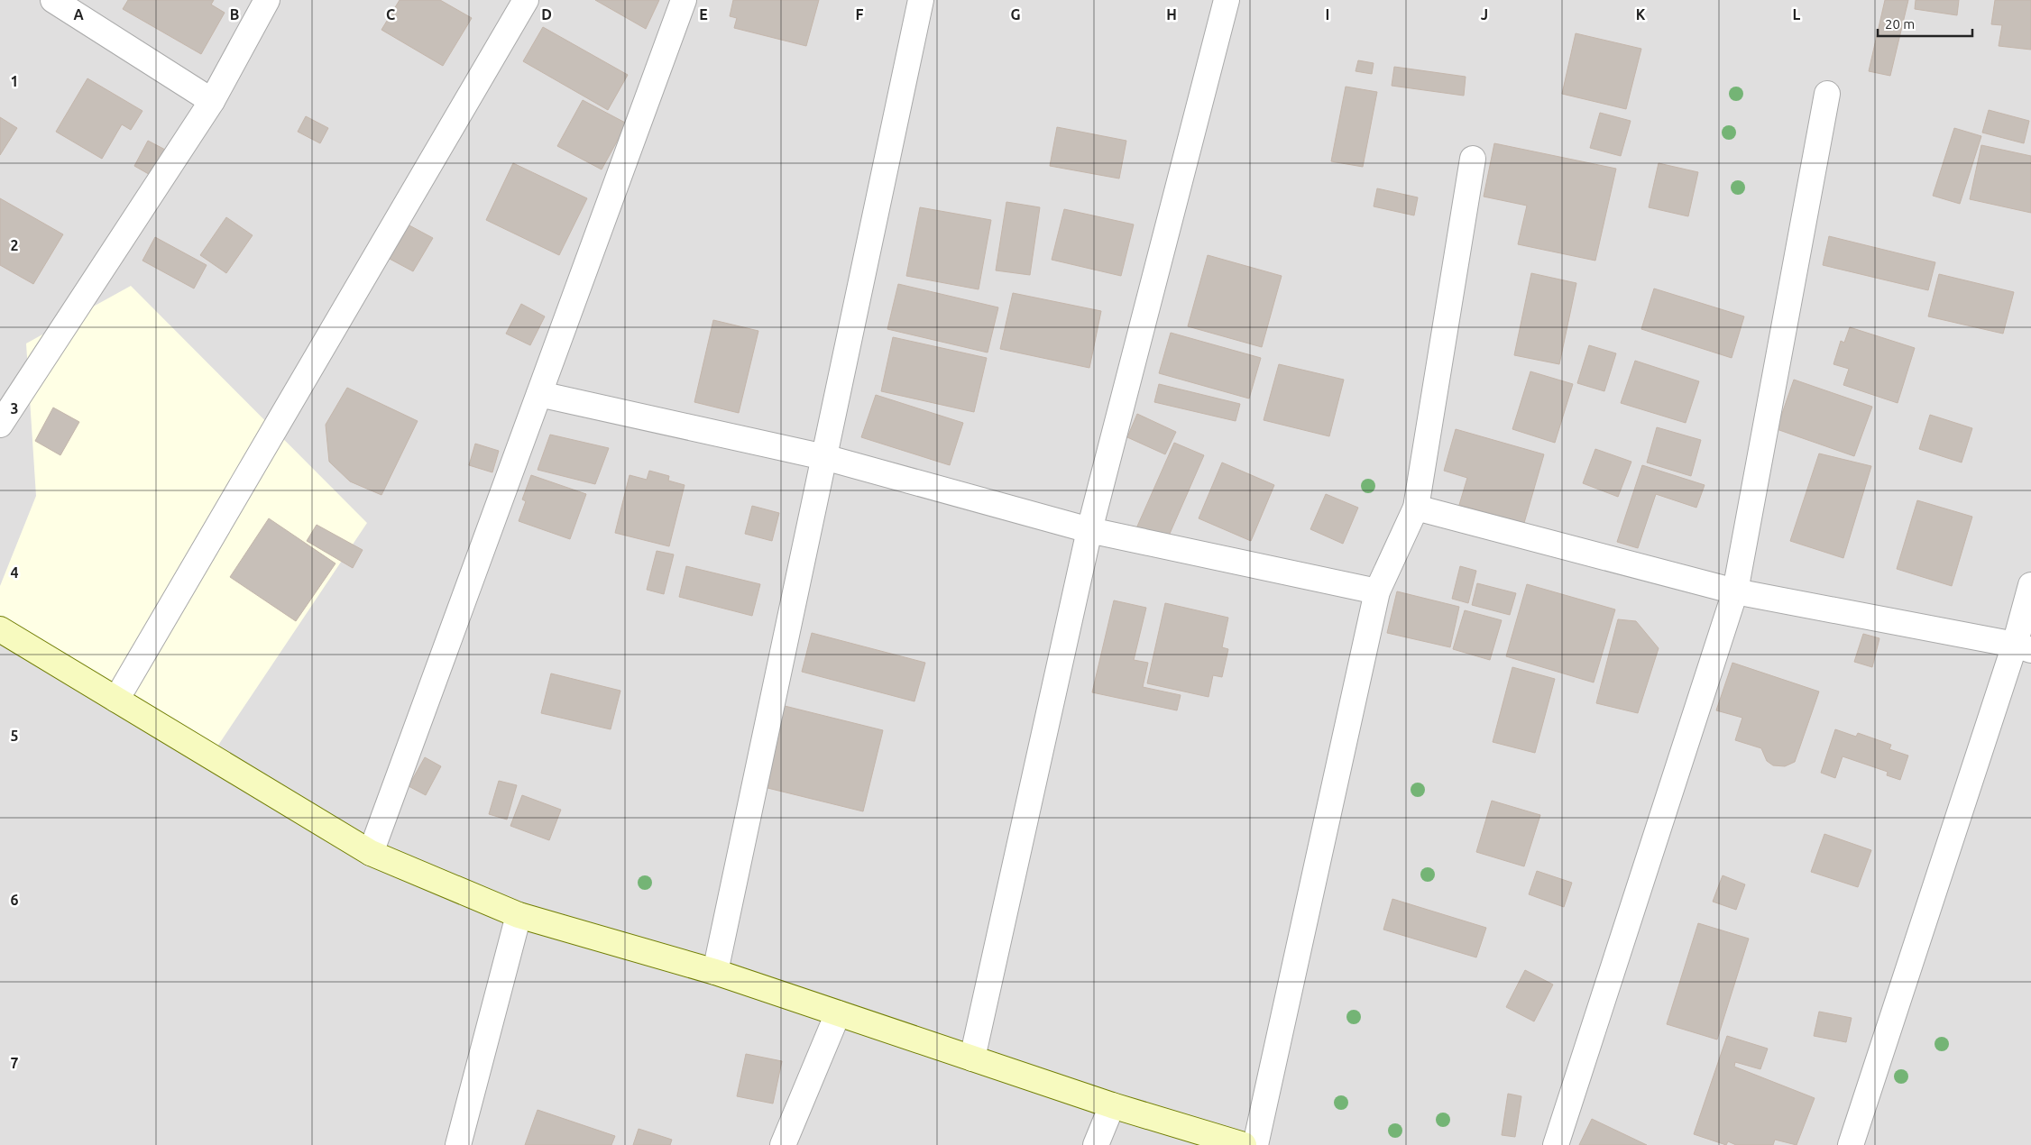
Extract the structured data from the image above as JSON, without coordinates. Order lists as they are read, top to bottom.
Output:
{
  "scale_bar": "20 m",
  "grid": {
    "columns": [
      "A",
      "B",
      "C",
      "D",
      "E",
      "F",
      "G",
      "H",
      "I",
      "J",
      "K",
      "L"
    ],
    "rows": [
      "1",
      "2",
      "3",
      "4",
      "5",
      "6",
      "7"
    ]
  }
}
